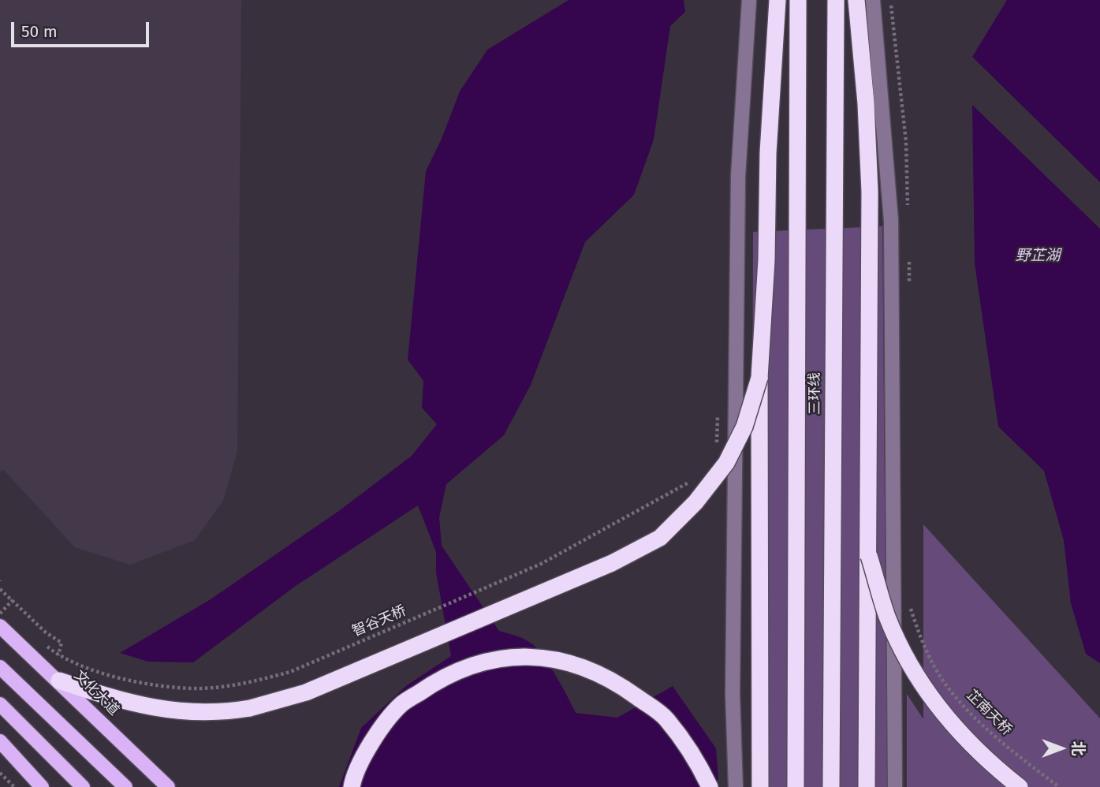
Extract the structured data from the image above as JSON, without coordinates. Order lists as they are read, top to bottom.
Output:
{
  "streets": {
    "highway": ["三环线"],
    "main road": ["文化大道"],
    "path": ["智谷天桥", "芷南天桥"]
  },
  "water": ["野芷湖"],
  "scale_bar": "50 m",
  "north": "right"
}
